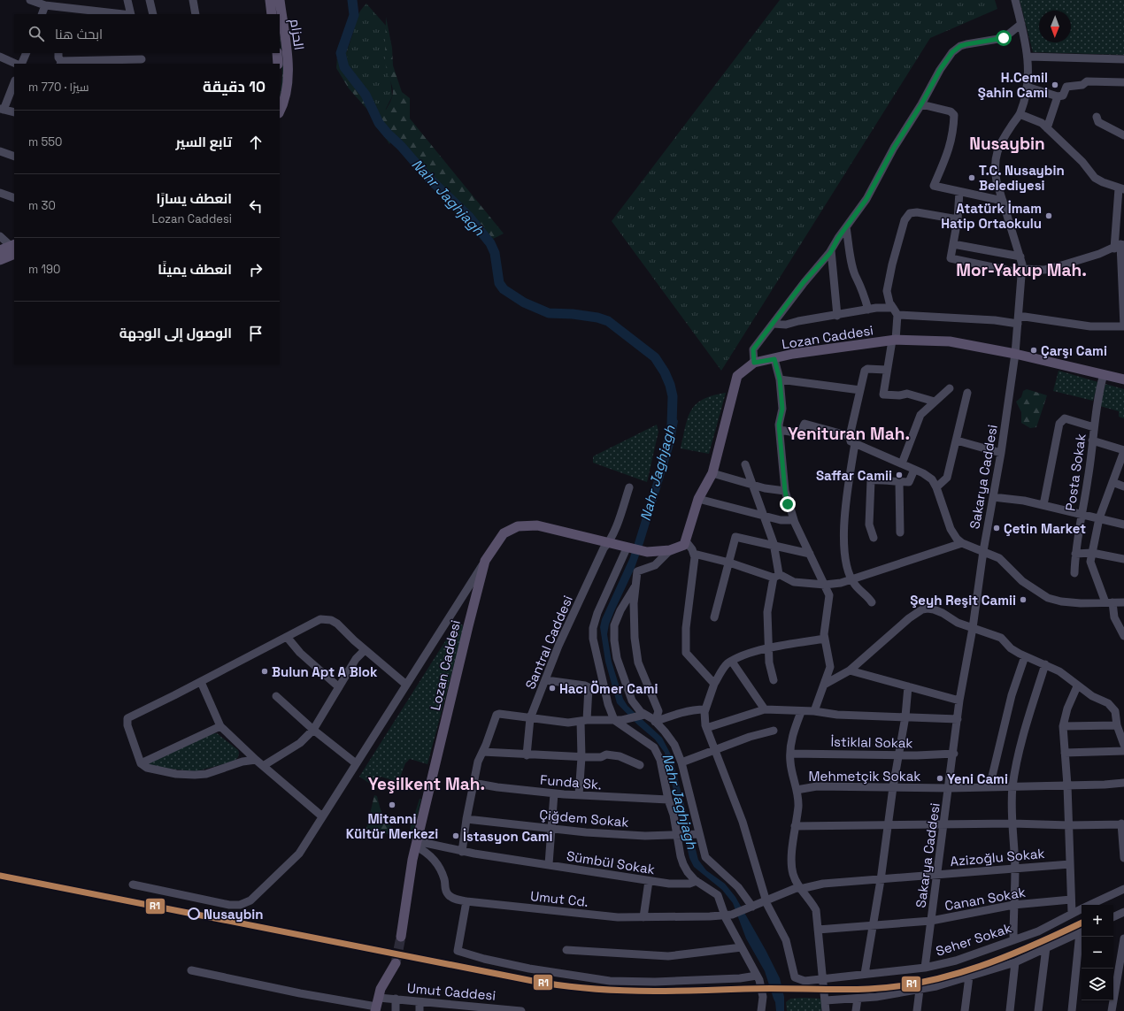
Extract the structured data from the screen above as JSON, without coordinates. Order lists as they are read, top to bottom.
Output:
{
  "streets": {
    "main road": ["الحزام", "Lozan Caddesi"],
    "street": [
      "Posta Sokak",
      "Sakarya Caddesi",
      "Santral Caddesi",
      "İstiklal Sokak",
      "Mehmetçik Sokak",
      "Funda Sk.",
      "Çiğdem Sokak",
      "Azizoğlu Sokak",
      "Sümbül Sokak",
      "Umut Cd.",
      "Canan Sokak",
      "Seher Sokak",
      "Umut Caddesi"
    ]
  },
  "crossings": [
    ["Lozan Caddesi", "Posta Sokak"],
    ["Lozan Caddesi", "Sakarya Caddesi"],
    ["Lozan Caddesi", "Santral Caddesi"],
    ["Lozan Caddesi", "Sümbül Sokak"],
    ["Lozan Caddesi", "Umut Cd."],
    ["Sakarya Caddesi", "İstiklal Sokak"],
    ["Sakarya Caddesi", "Mehmetçik Sokak"],
    ["Sakarya Caddesi", "Azizoğlu Sokak"],
    ["Sakarya Caddesi", "Canan Sokak"],
    ["Sakarya Caddesi", "Seher Sokak"],
    ["Azizoğlu Sokak", "Umut Cd."],
    ["Azizoğlu Sokak", "Seher Sokak"],
    ["Sümbül Sokak", "Umut Cd."],
    ["Umut Cd.", "Seher Sokak"]
  ],
  "districts": [
    "Nusaybin",
    "Mor-Yakup Mah.",
    "Yenituran Mah.",
    "Yeşilkent Mah."
  ],
  "water": ["Nahr Jaghjagh"],
  "places": [
    "H.Cemil Şahin Cami",
    "T.C. Nusaybin Belediyesi",
    "Atatürk İmam Hatip Ortaokulu",
    "Çarşı Cami",
    "Saffar Camii",
    "Çetin Market",
    "Şeyh Reşit Camii",
    "Bulun Apt A Blok",
    "Hacı Ömer Cami",
    "Yeni Cami",
    "Mitanni Kültür Merkezi",
    "İstasyon Cami",
    "Nusaybin"
  ],
  "lines": ["transit line R1"],
  "north": "bottom",
  "page": {
    "search": "ابحث هنا",
    "heading": ["10 دقيقة", "سيرًا · 770 m"],
    "list": [
      ["تابع السير", "550 m"],
      ["انعطف يسارًا", "Lozan Caddesi", "30 m"],
      ["انعطف يمينًا", "190 m"],
      "الوصول إلى الوجهة"
    ],
    "map_buttons": ["+", "−"]
  }
}
